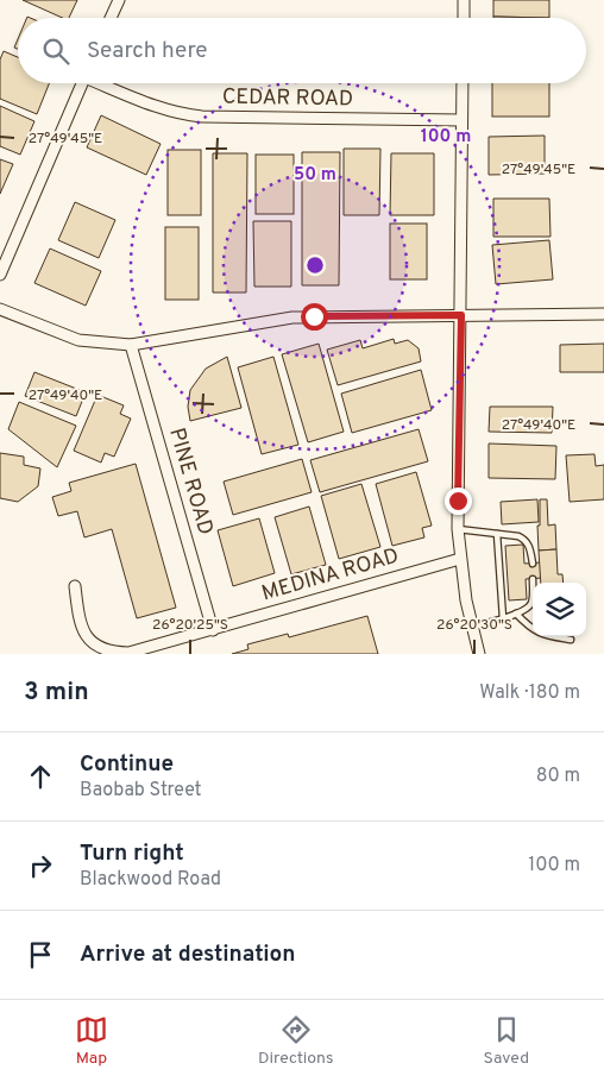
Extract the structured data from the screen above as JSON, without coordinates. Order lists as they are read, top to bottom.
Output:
{
  "streets": {
    "street": ["CEDAR ROAD", "PINE ROAD", "MEDINA ROAD"]
  },
  "crossings": [
    ["PINE ROAD", "MEDINA ROAD"]
  ],
  "page": {
    "search": "Search here",
    "heading": ["3 min", "Walk · 180 m"],
    "list": [
      ["Continue", "Baobab Street", "80 m"],
      ["Turn right", "Blackwood Road", "100 m"],
      "Arrive at destination"
    ],
    "nav": ["Map", "Directions", "Saved"]
  },
  "coordinates": [
    "27°49'45\"E",
    "27°49'40\"E",
    "26°20'25\"S",
    "26°20'30\"S"
  ],
  "rings": ["100 m", "50 m"]
}
